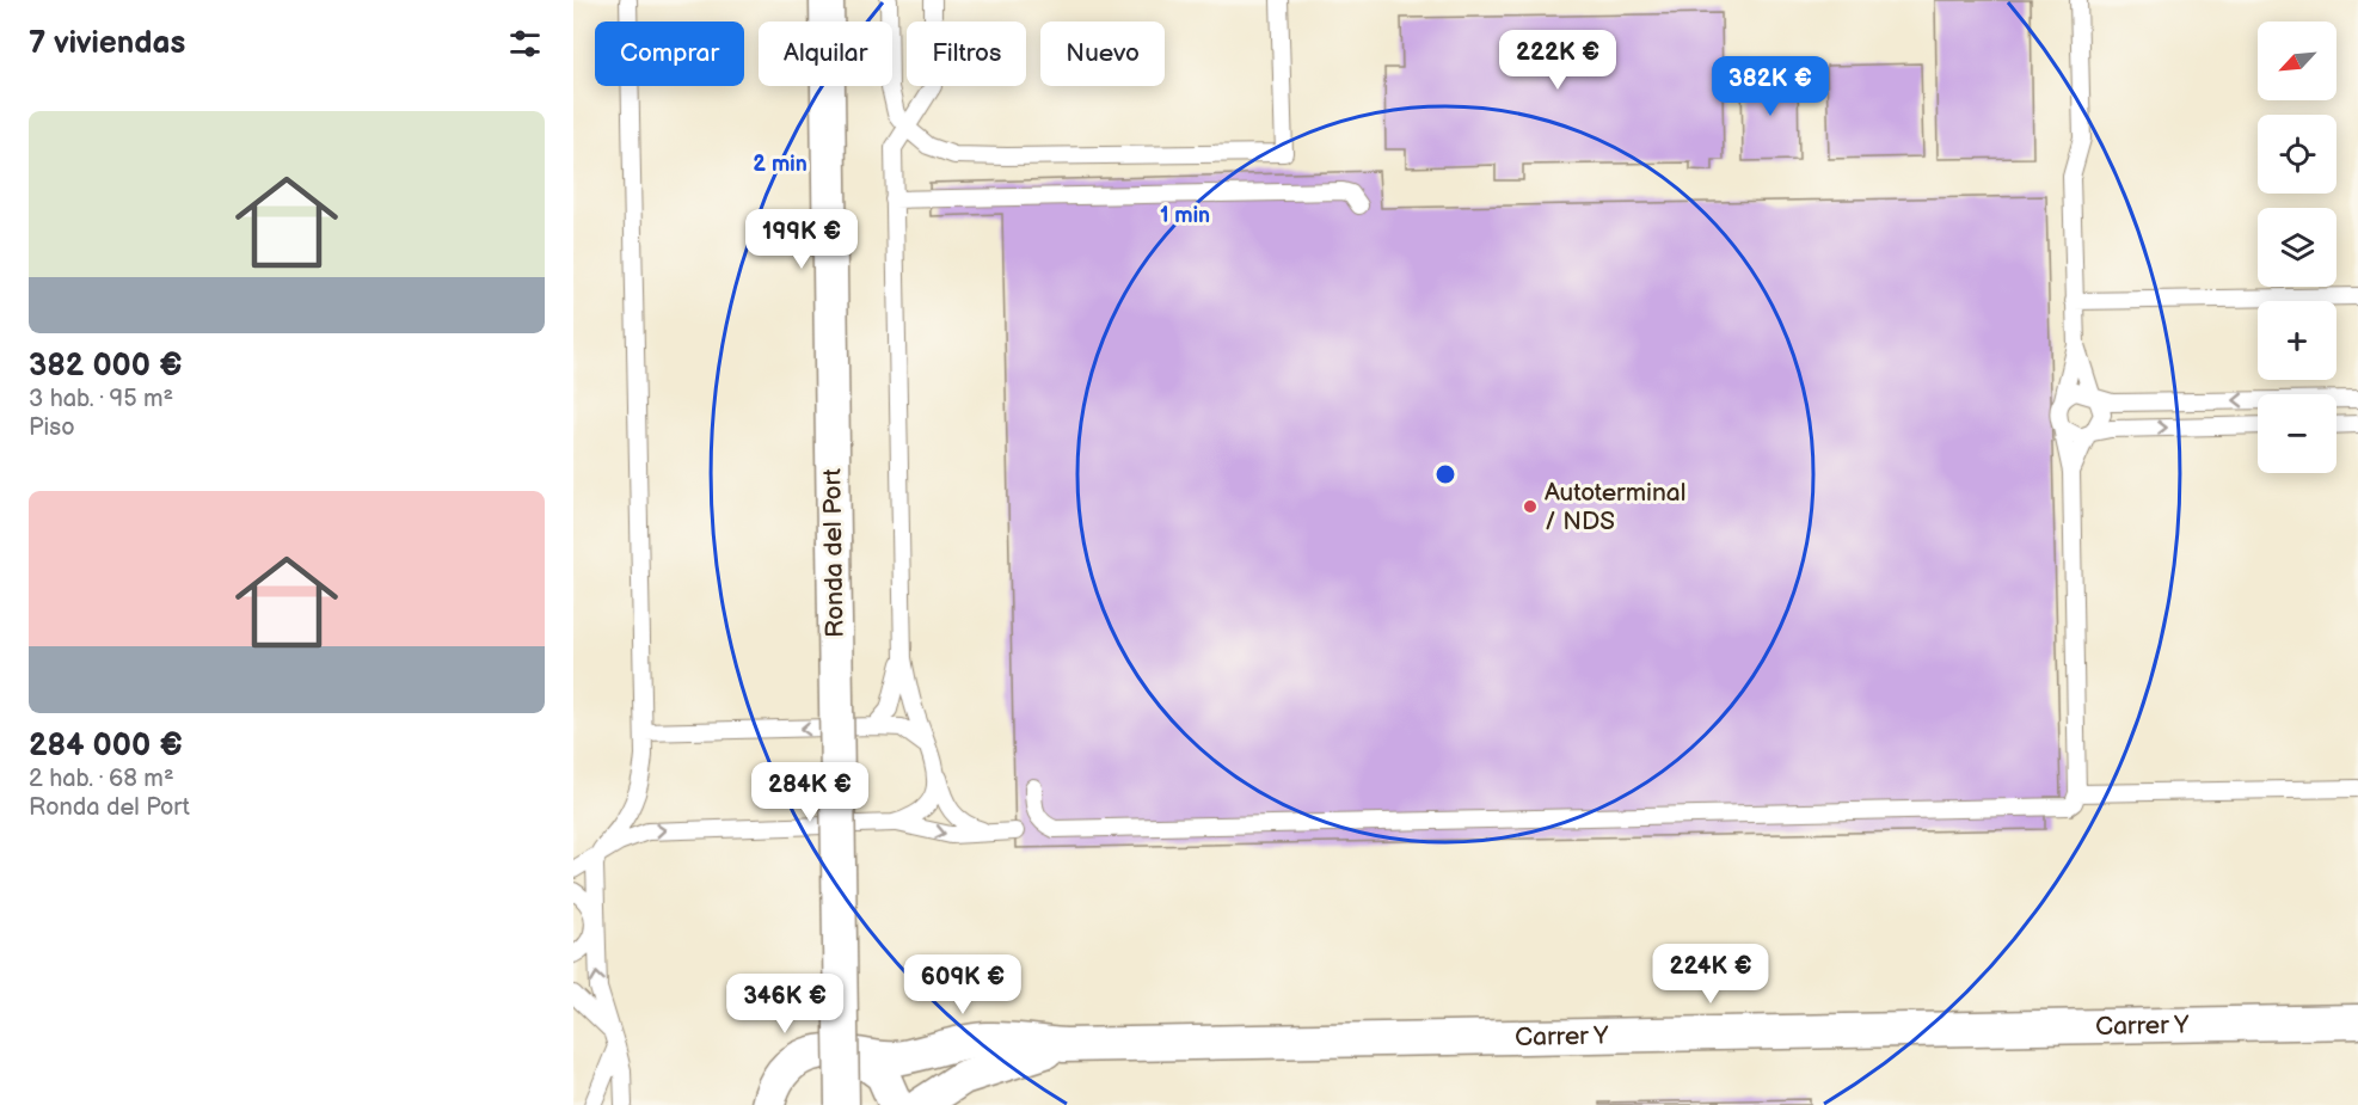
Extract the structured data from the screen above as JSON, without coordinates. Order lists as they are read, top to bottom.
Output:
{
  "streets": {
    "street": ["Ronda del Port", "Carrer Y"]
  },
  "places": ["Autoterminal / NDS"],
  "north": "bottom left",
  "page": {
    "heading": "7 viviendas",
    "map_buttons": ["+", "−"],
    "chip": [
      "Comprar",
      "Alquilar",
      "Filtros",
      "Nuevo"
    ],
    "price": [
      "222K €",
      "382K €",
      "199K €",
      "284K €",
      "224K €",
      "609K €",
      "346K €"
    ],
    "list": [
      {
        "name": "382 000 €",
        "note": "3 hab. · 95 m² · Piso"
      },
      {
        "name": "284 000 €",
        "note": "2 hab. · 68 m² · Ronda del Port"
      }
    ]
  },
  "rings": ["2 min", "1 min"]
}
